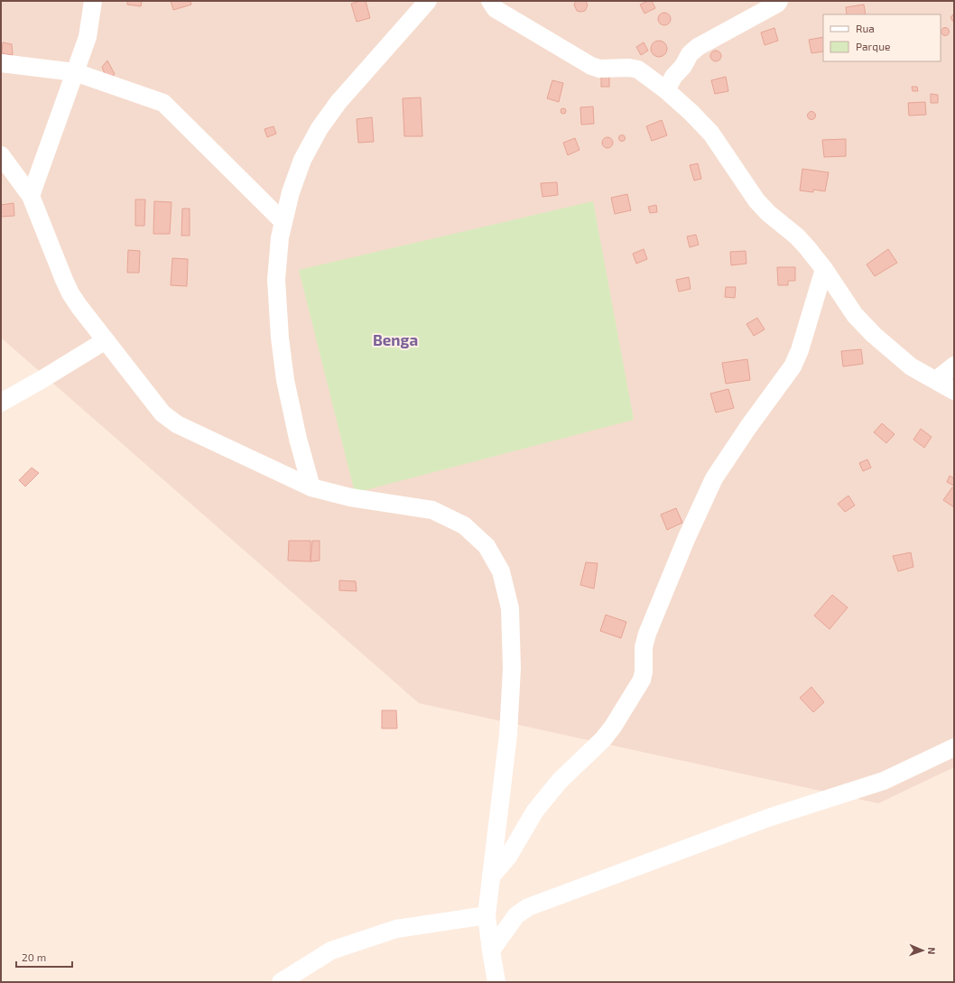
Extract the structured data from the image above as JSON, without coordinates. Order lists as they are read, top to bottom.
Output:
{
  "districts": ["Benga"],
  "legend": ["Rua", "Parque"],
  "scale_bar": "20 m",
  "north": "right"
}
